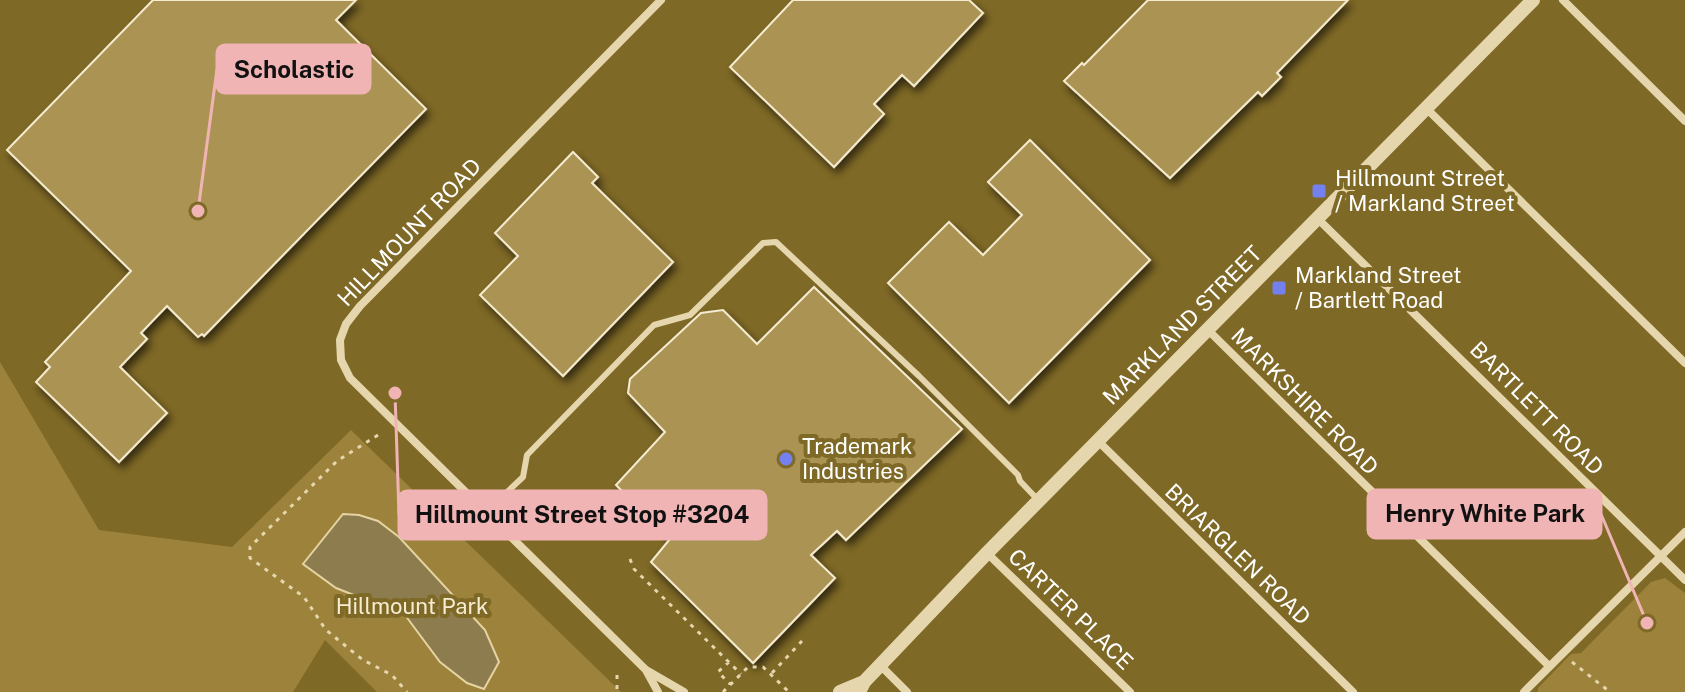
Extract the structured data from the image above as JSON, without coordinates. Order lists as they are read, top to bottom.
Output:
{
  "streets": {
    "street": [
      "HILLMOUNT ROAD",
      "MARKLAND STREET",
      "MARKSHIRE ROAD",
      "BARTLETT ROAD",
      "BRIARGLEN ROAD",
      "CARTER PLACE"
    ]
  },
  "crossings": [
    ["MARKLAND STREET", "MARKSHIRE ROAD"],
    ["MARKLAND STREET", "BARTLETT ROAD"],
    ["MARKLAND STREET", "BRIARGLEN ROAD"],
    ["MARKLAND STREET", "CARTER PLACE"]
  ],
  "parks": ["Hillmount Park"],
  "places": {
    "transit": ["Hillmount Street / Markland Street", "Markland Street / Bartlett Road"],
    "other": [
      "Scholastic",
      "Hillmount Street Stop #3204",
      "Trademark Industries",
      "Henry White Park"
    ]
  }
}
